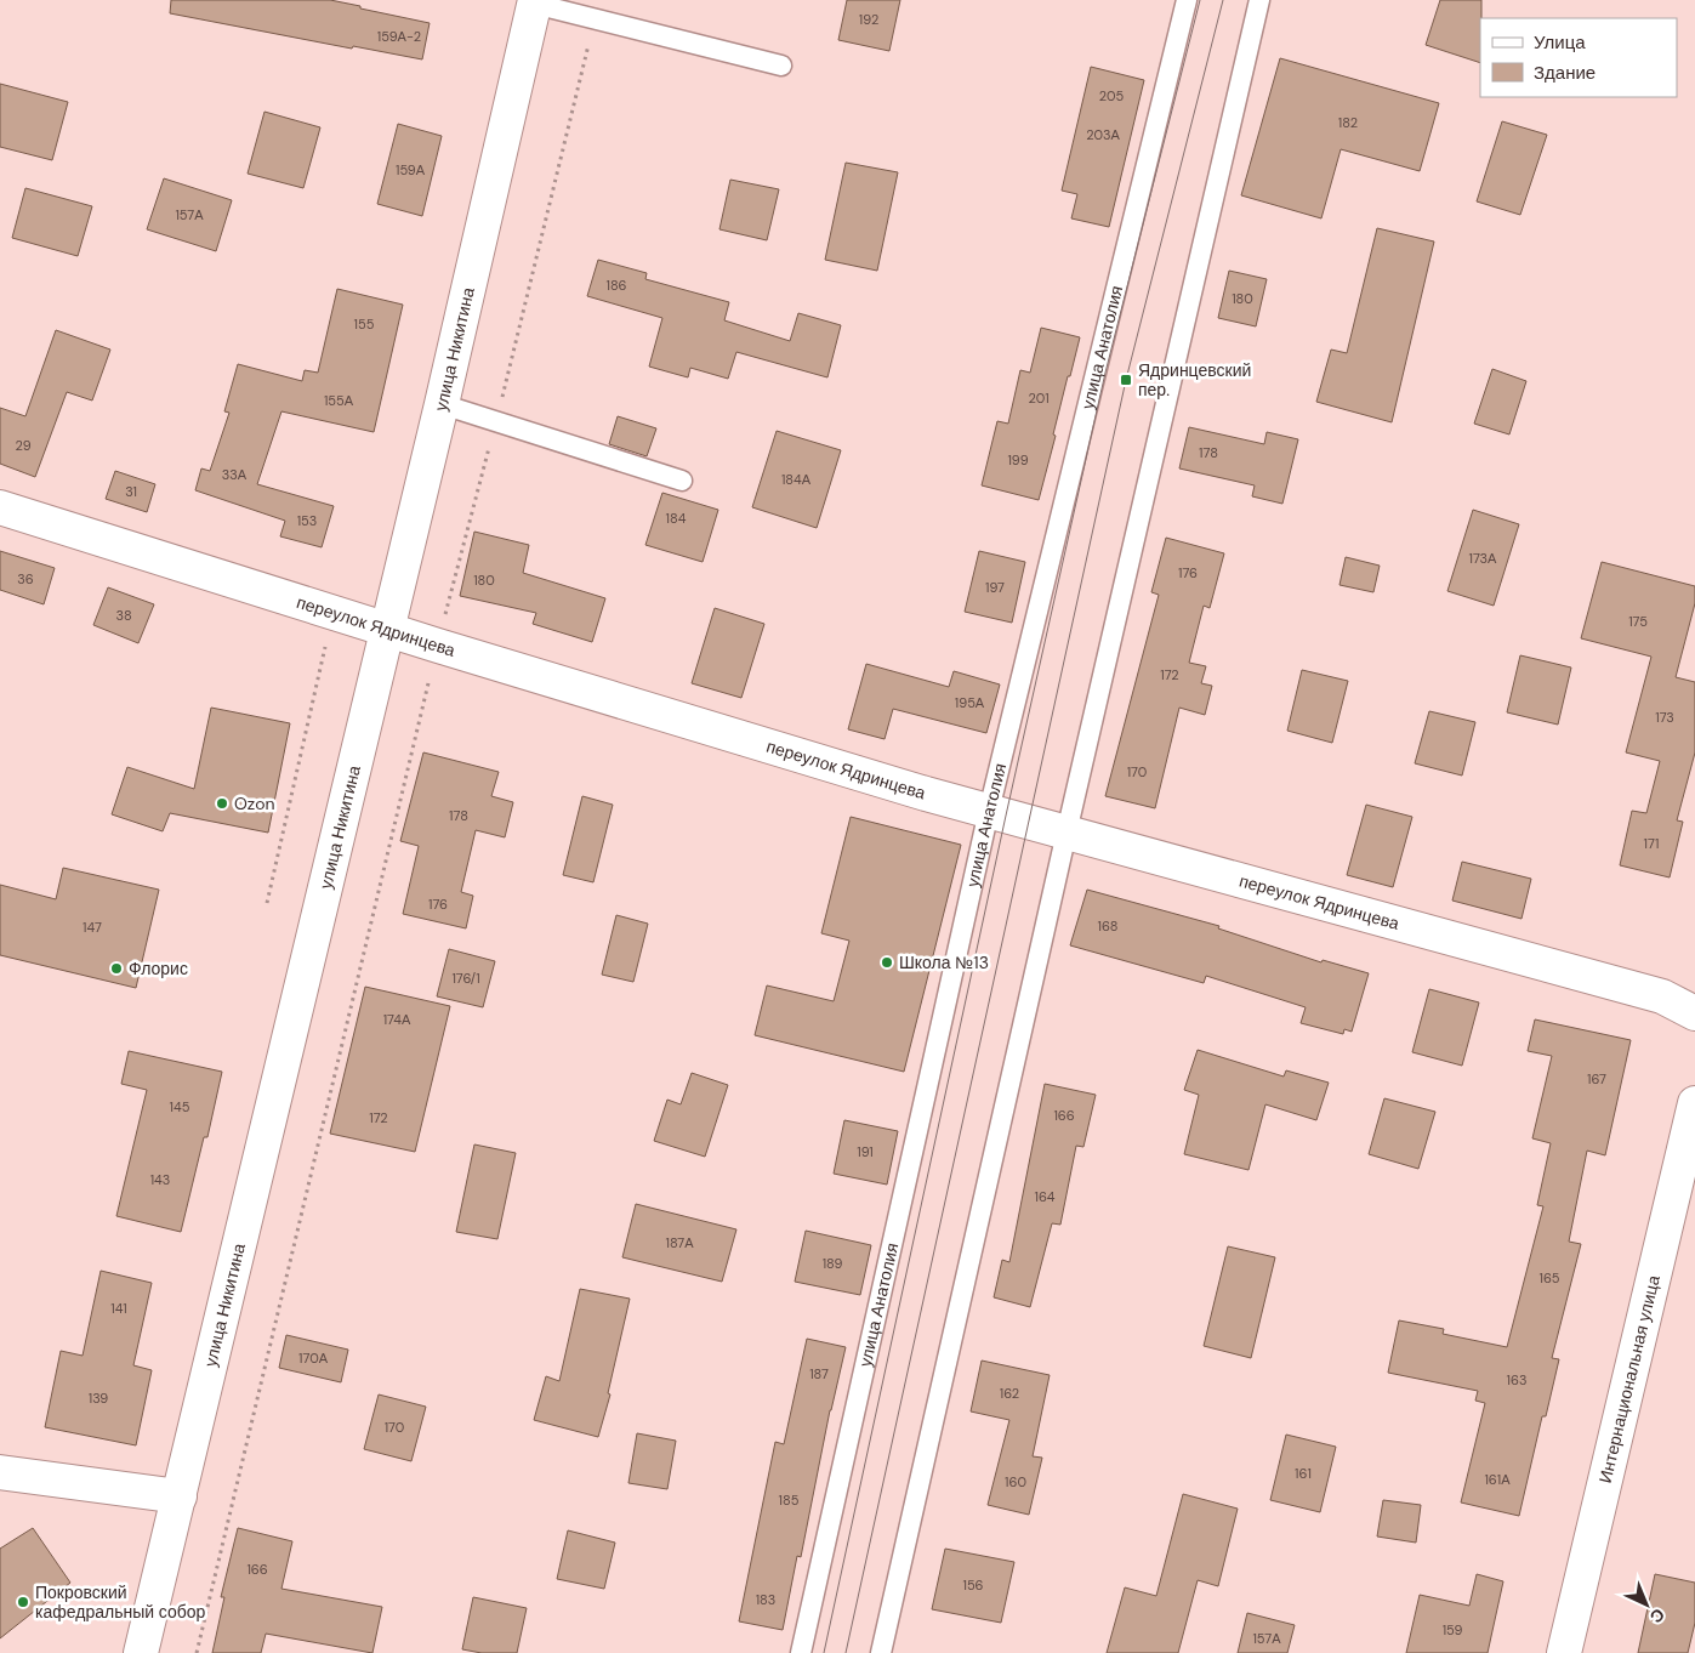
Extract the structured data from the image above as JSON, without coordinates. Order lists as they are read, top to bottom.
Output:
{
  "streets": {
    "street": ["улица Никитина", "переулок Ядринцева", "Интернациональная улица"],
    "lane": ["улица Анатолия"]
  },
  "crossings": [
    ["улица Анатолия", "переулок Ядринцева"],
    ["улица Никитина", "переулок Ядринцева"]
  ],
  "places": {
    "transit": ["Ядринцевский пер."],
    "other": [
      "Ozon",
      "Школа №13",
      "Флорис",
      "Покровский кафедральный собор"
    ]
  },
  "house_numbers": [
    "192",
    "159А-2",
    "205",
    "182",
    "203А",
    "159А",
    "157А",
    "186",
    "180",
    "155",
    "201",
    "155А",
    "29",
    "178",
    "199",
    "33А",
    "184А",
    "31",
    "184",
    "153",
    "173А",
    "176",
    "36",
    "180",
    "197",
    "38",
    "175",
    "172",
    "195А",
    "173",
    "170",
    "178",
    "171",
    "176",
    "168",
    "147",
    "176/1",
    "174А",
    "167",
    "145",
    "166",
    "172",
    "191",
    "143",
    "164",
    "187А",
    "189",
    "165",
    "141",
    "170А",
    "187",
    "163",
    "162",
    "139",
    "170",
    "161",
    "161А",
    "160",
    "185",
    "166",
    "156",
    "183",
    "159",
    "157А"
  ],
  "legend": ["Улица", "Здание"],
  "north": "bottom right"
}
